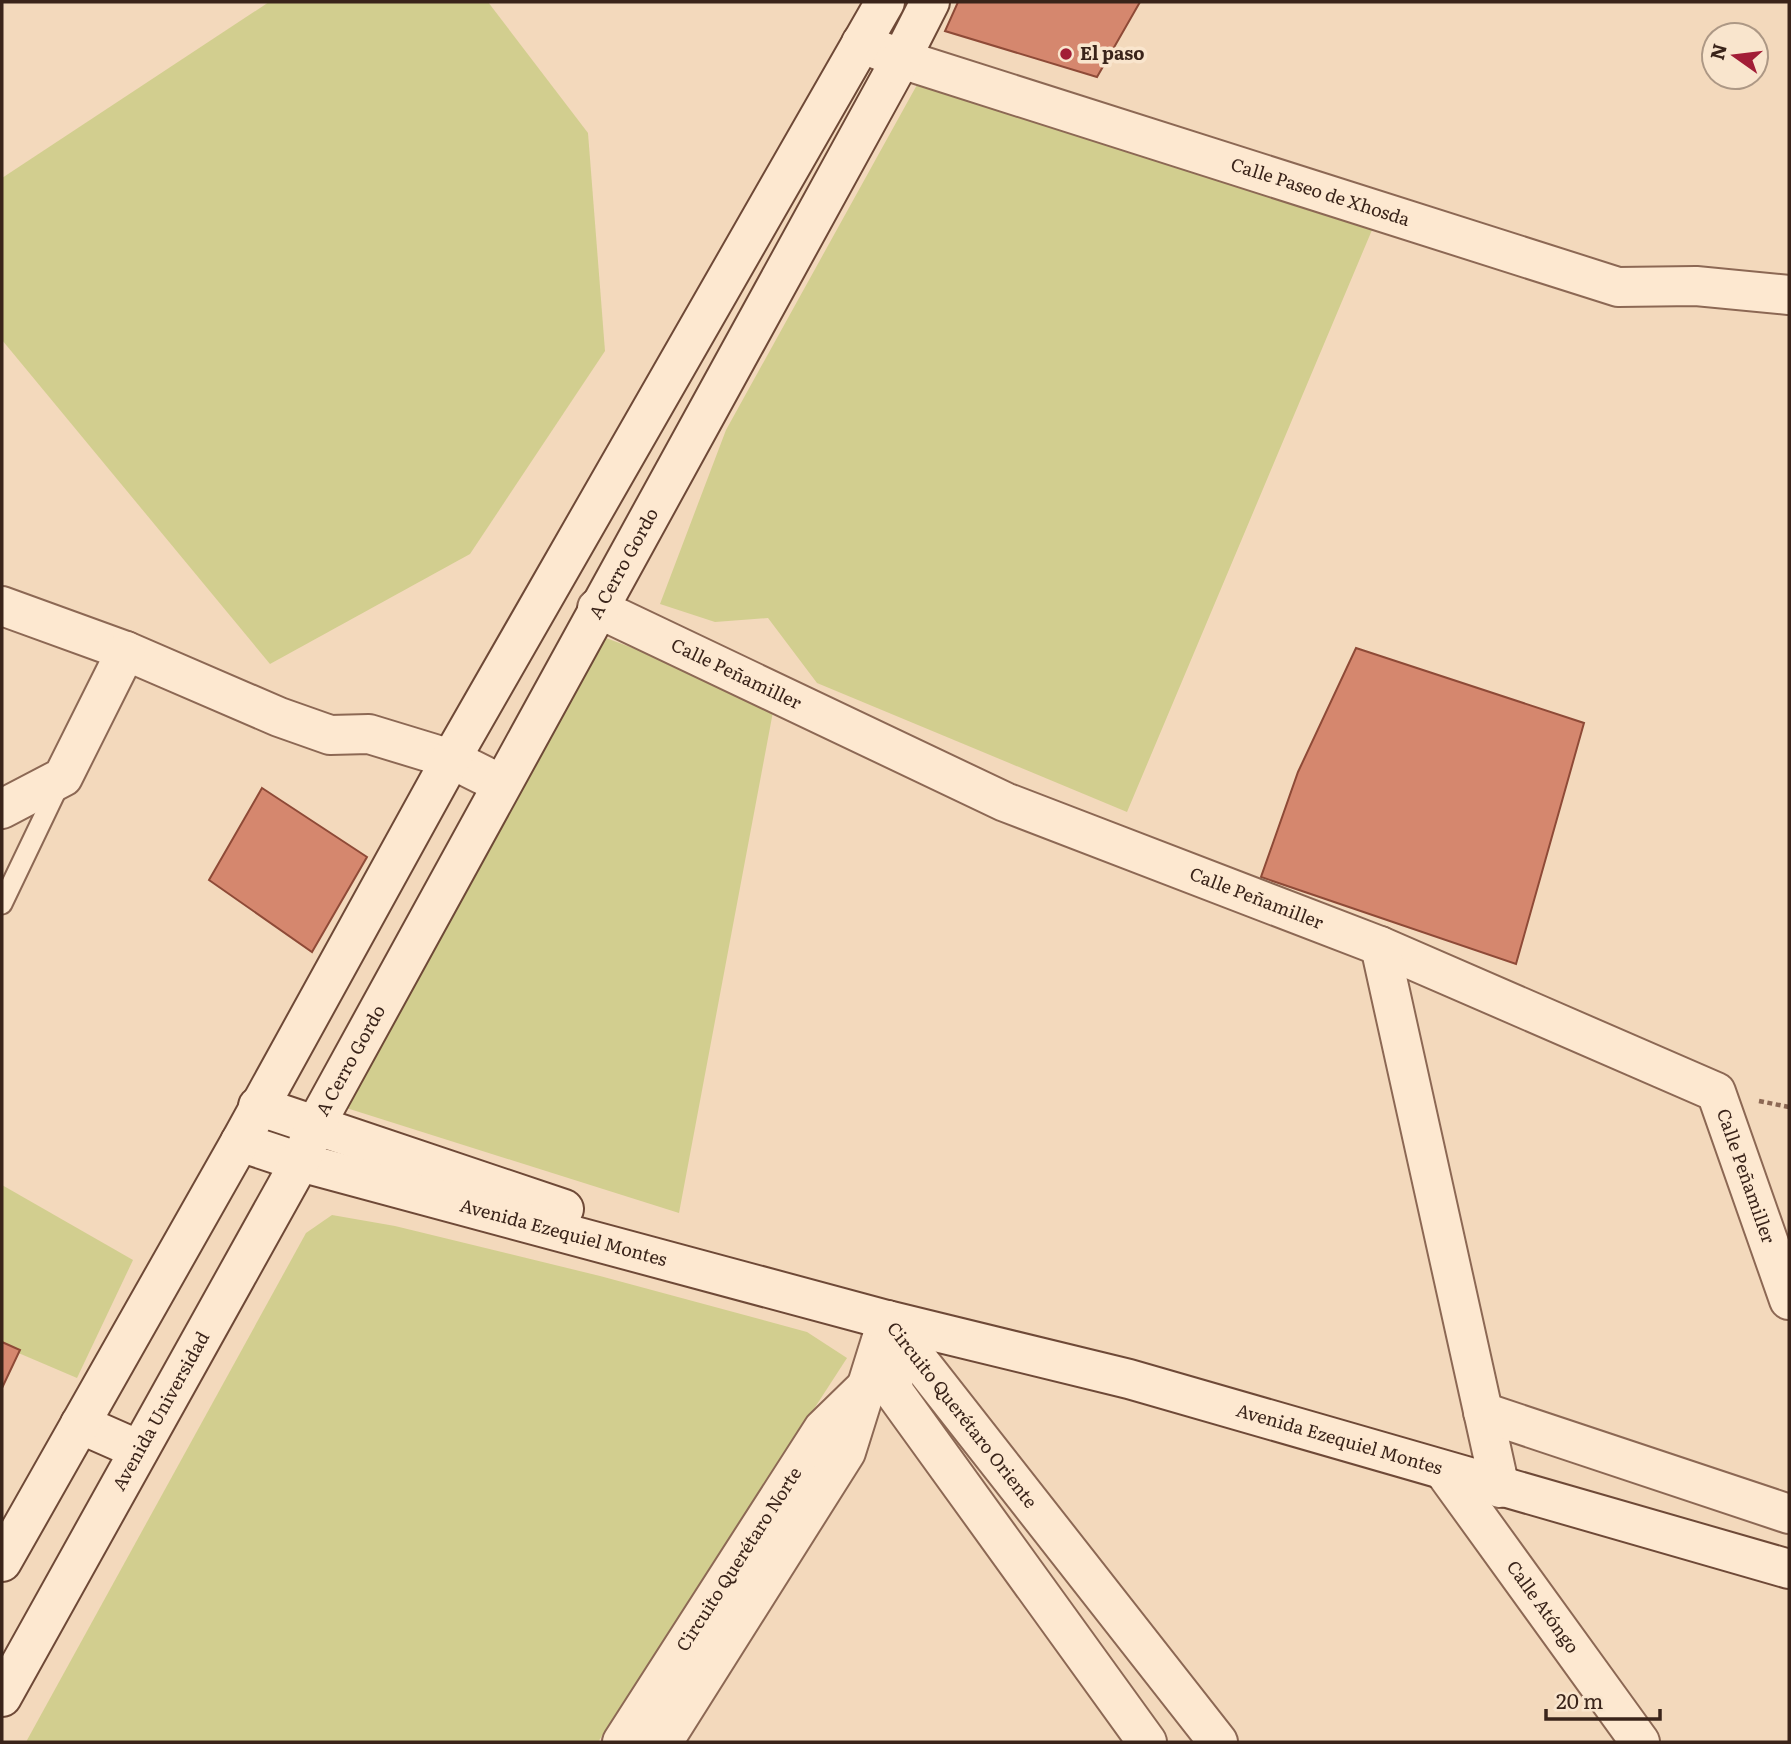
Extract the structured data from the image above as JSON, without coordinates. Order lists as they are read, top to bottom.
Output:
{
  "streets": {
    "street": [
      "Calle Paseo de Xhosda",
      "A Cerro Gordo",
      "Calle Peñamiller",
      "Avenida Ezequiel Montes",
      "Avenida Universidad",
      "Circuito Querétaro Oriente",
      "Circuito Querétaro Norte",
      "Calle Atóngo"
    ]
  },
  "crossings": [
    ["Calle Paseo de Xhosda", "A Cerro Gordo"],
    ["A Cerro Gordo", "Calle Peñamiller"],
    ["A Cerro Gordo", "Avenida Ezequiel Montes"],
    ["A Cerro Gordo", "Avenida Universidad"],
    ["Avenida Ezequiel Montes", "Avenida Universidad"],
    ["Avenida Ezequiel Montes", "Circuito Querétaro Oriente"],
    ["Avenida Ezequiel Montes", "Circuito Querétaro Norte"],
    ["Avenida Ezequiel Montes", "Calle Atóngo"],
    ["Circuito Querétaro Oriente", "Circuito Querétaro Norte"]
  ],
  "places": ["El paso"],
  "scale_bar": "20 m",
  "north": "left"
}
